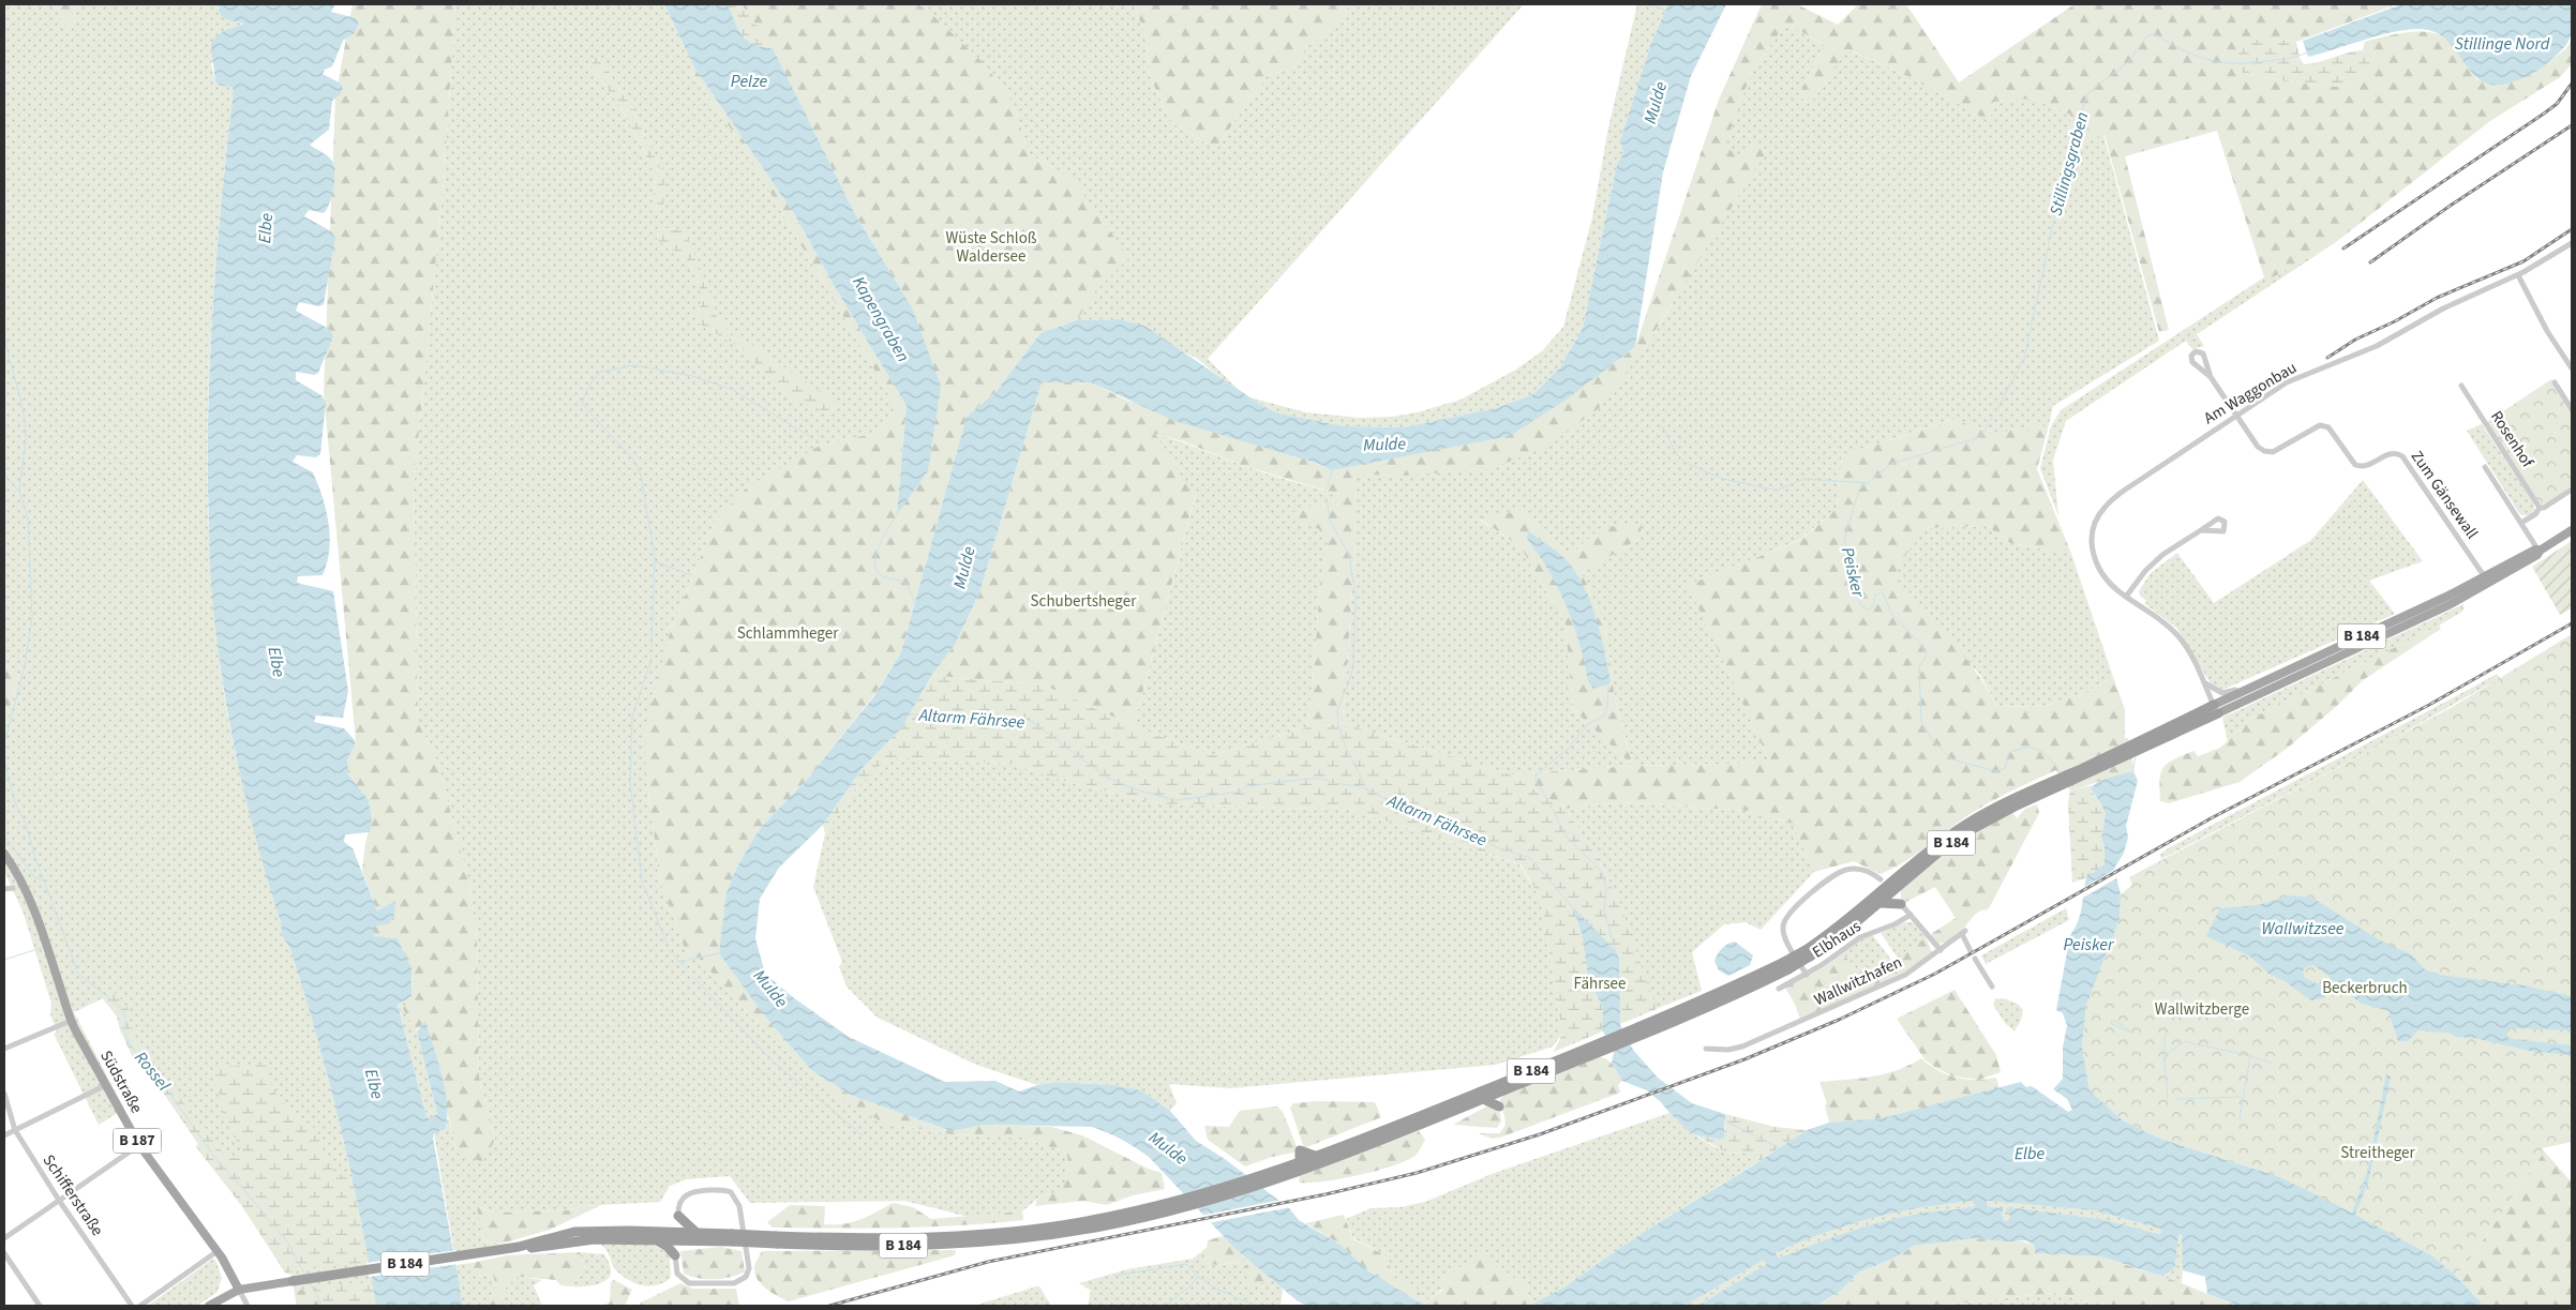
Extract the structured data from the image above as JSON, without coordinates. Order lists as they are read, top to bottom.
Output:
{
  "streets": {
    "highway": ["B 184"],
    "main road": ["Südstraße", "B 187"],
    "street": [
      "Am Waggonbau",
      "Rosenhof",
      "Zum Gänsewall",
      "Elbhaus",
      "Wallwitzhafen",
      "Schifferstraße"
    ]
  },
  "crossings": [
    ["Am Waggonbau", "Zum Gänsewall"],
    ["Am Waggonbau", "B 184"],
    ["Zum Gänsewall", "B 184"],
    ["B 184", "Südstraße"]
  ],
  "water": [
    "Stillinge Nord",
    "Pelze",
    "Mulde",
    "Stillingsgraben",
    "Elbe",
    "Kapengraben",
    "Peisker",
    "Altarm Fährsee",
    "Wallwitzsee",
    "Rossel"
  ],
  "parks": [
    "Wüste Schloß Waldersee",
    "Schubertsheger",
    "Schlammheger",
    "Fährsee",
    "Beckerbruch",
    "Wallwitzberge",
    "Streitheger"
  ]
}
